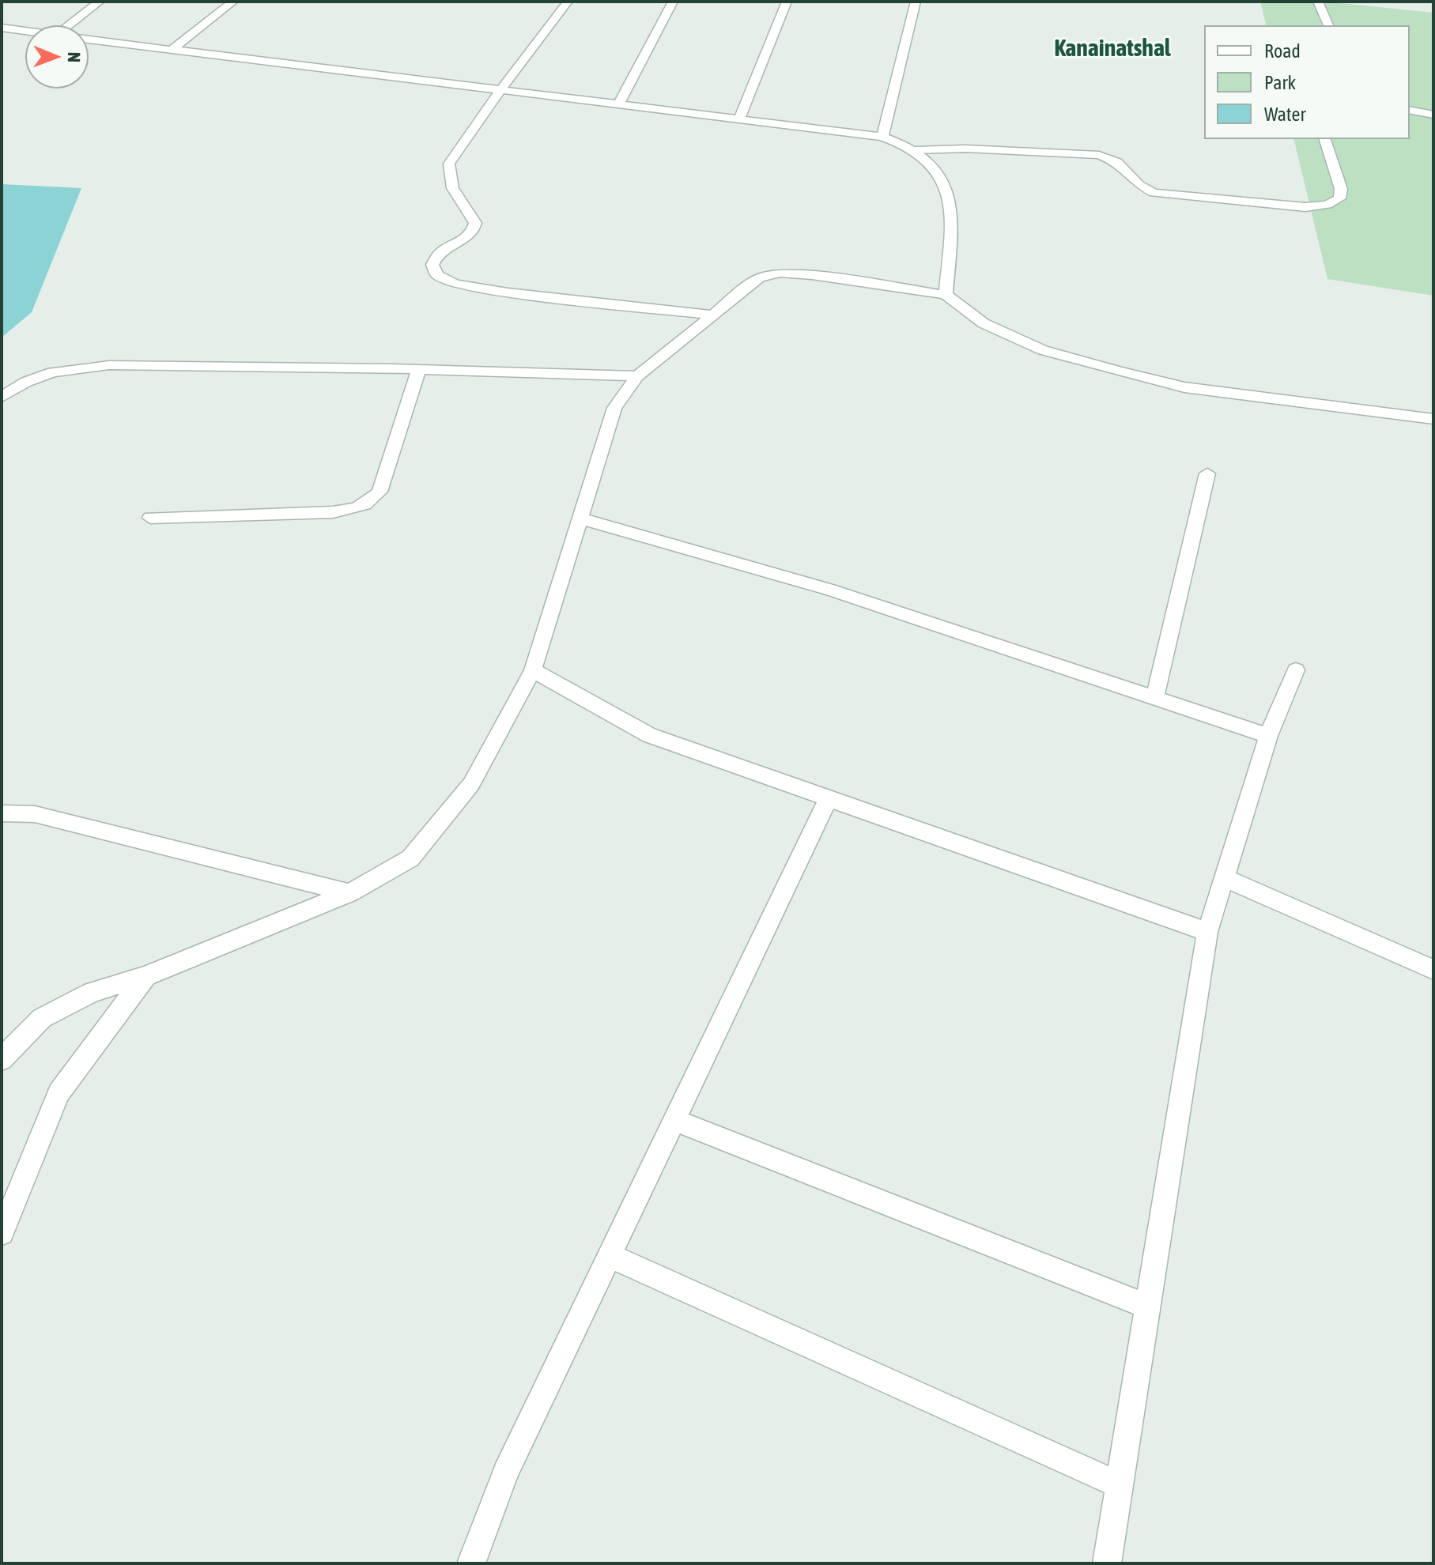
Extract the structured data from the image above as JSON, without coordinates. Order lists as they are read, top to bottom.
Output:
{
  "districts": ["Kanainatshal"],
  "legend": ["Road", "Park", "Water"],
  "north": "right"
}
